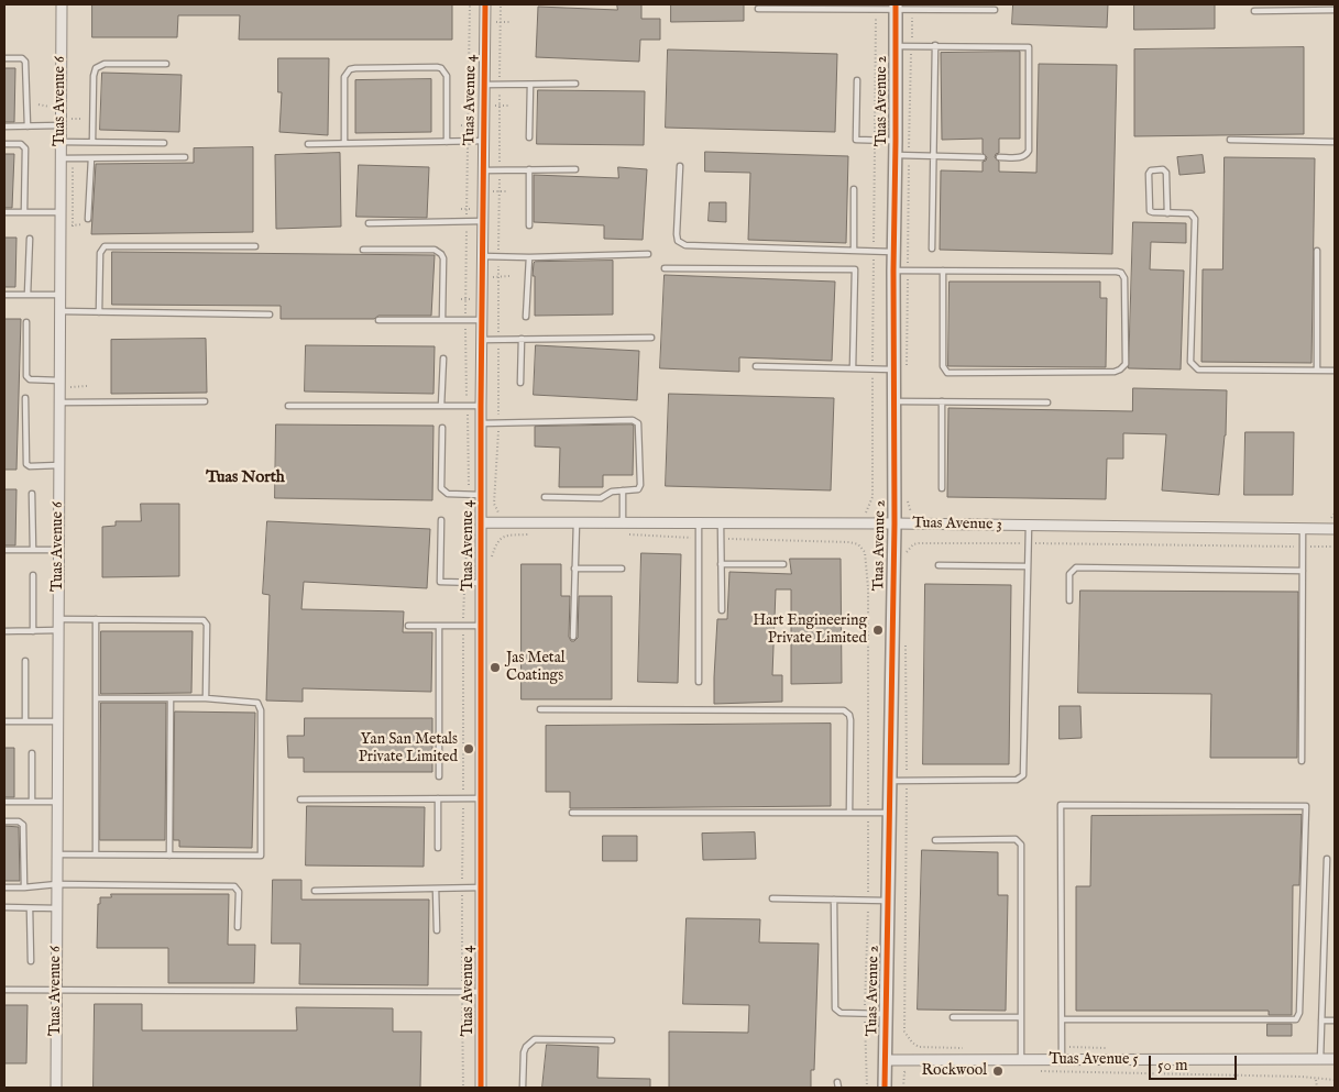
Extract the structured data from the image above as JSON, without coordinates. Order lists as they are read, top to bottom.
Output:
{
  "streets": {
    "street": [
      "Tuas Avenue 4",
      "Tuas Avenue 6",
      "Tuas Avenue 2",
      "Tuas Avenue 3",
      "Tuas Avenue 5"
    ]
  },
  "crossings": [
    ["Tuas Avenue 4", "Tuas Avenue 3"],
    ["Tuas Avenue 2", "Tuas Avenue 3"],
    ["Tuas Avenue 2", "Tuas Avenue 5"]
  ],
  "districts": ["Tuas North"],
  "places": [
    "Hart Engineering Private Limited",
    "Jas Metal Coatings",
    "Yan San Metals Private Limited",
    "Rockwool"
  ],
  "scale_bar": "50 m"
}
